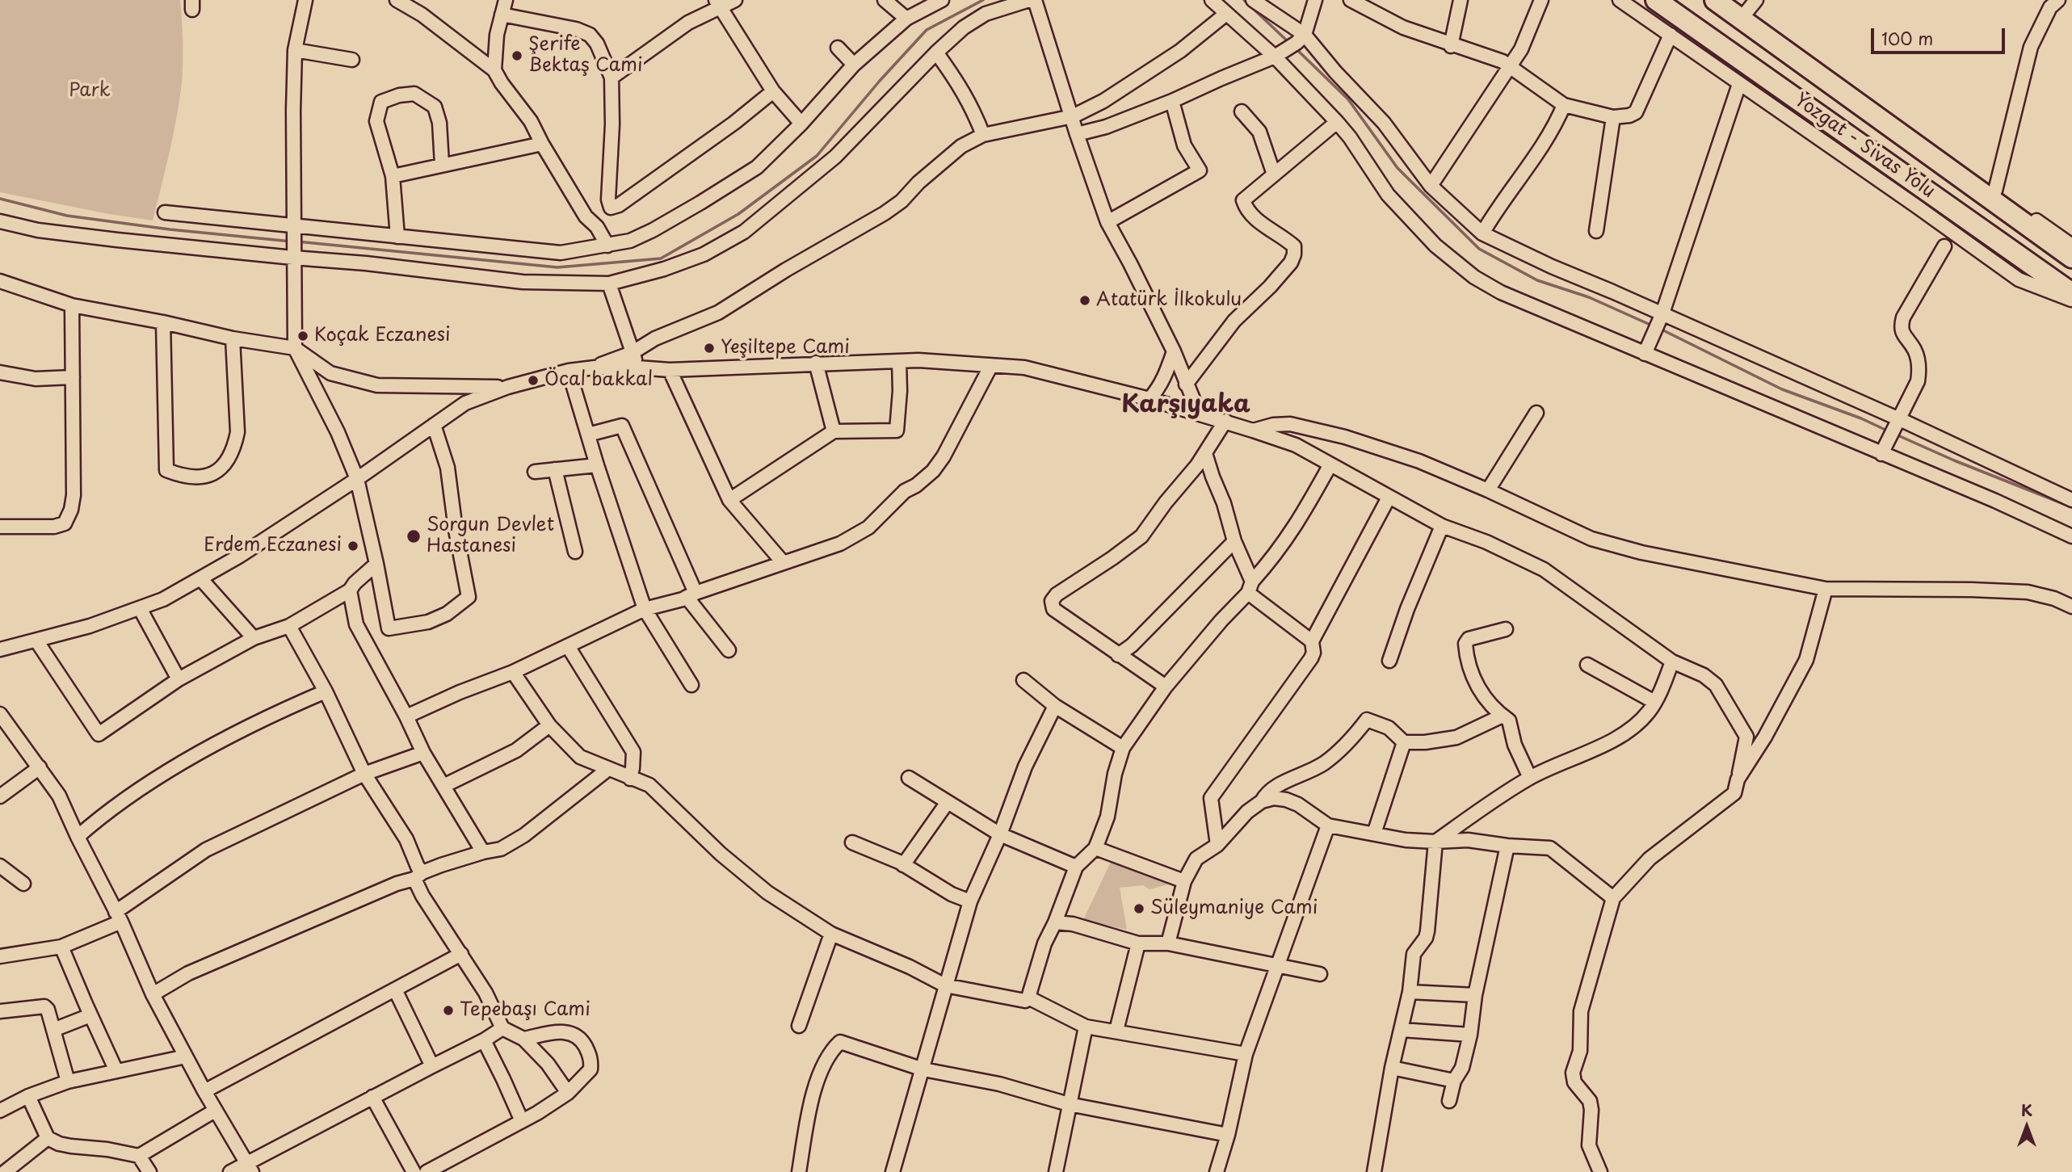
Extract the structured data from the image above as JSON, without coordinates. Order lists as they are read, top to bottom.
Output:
{
  "streets": {
    "highway": ["Yozgat - Sivas Yolu"]
  },
  "districts": ["Karşıyaka"],
  "parks": ["Park"],
  "places": [
    "Şerife Bektaş Cami",
    "Atatürk İlkokulu",
    "Koçak Eczanesi",
    "Yeşiltepe Cami",
    "Öcal bakkal",
    "Sorgun Devlet Hastanesi",
    "Erdem Eczanesi",
    "Süleymaniye Cami",
    "Tepebaşı Cami"
  ],
  "scale_bar": "100 m",
  "north": "top"
}
